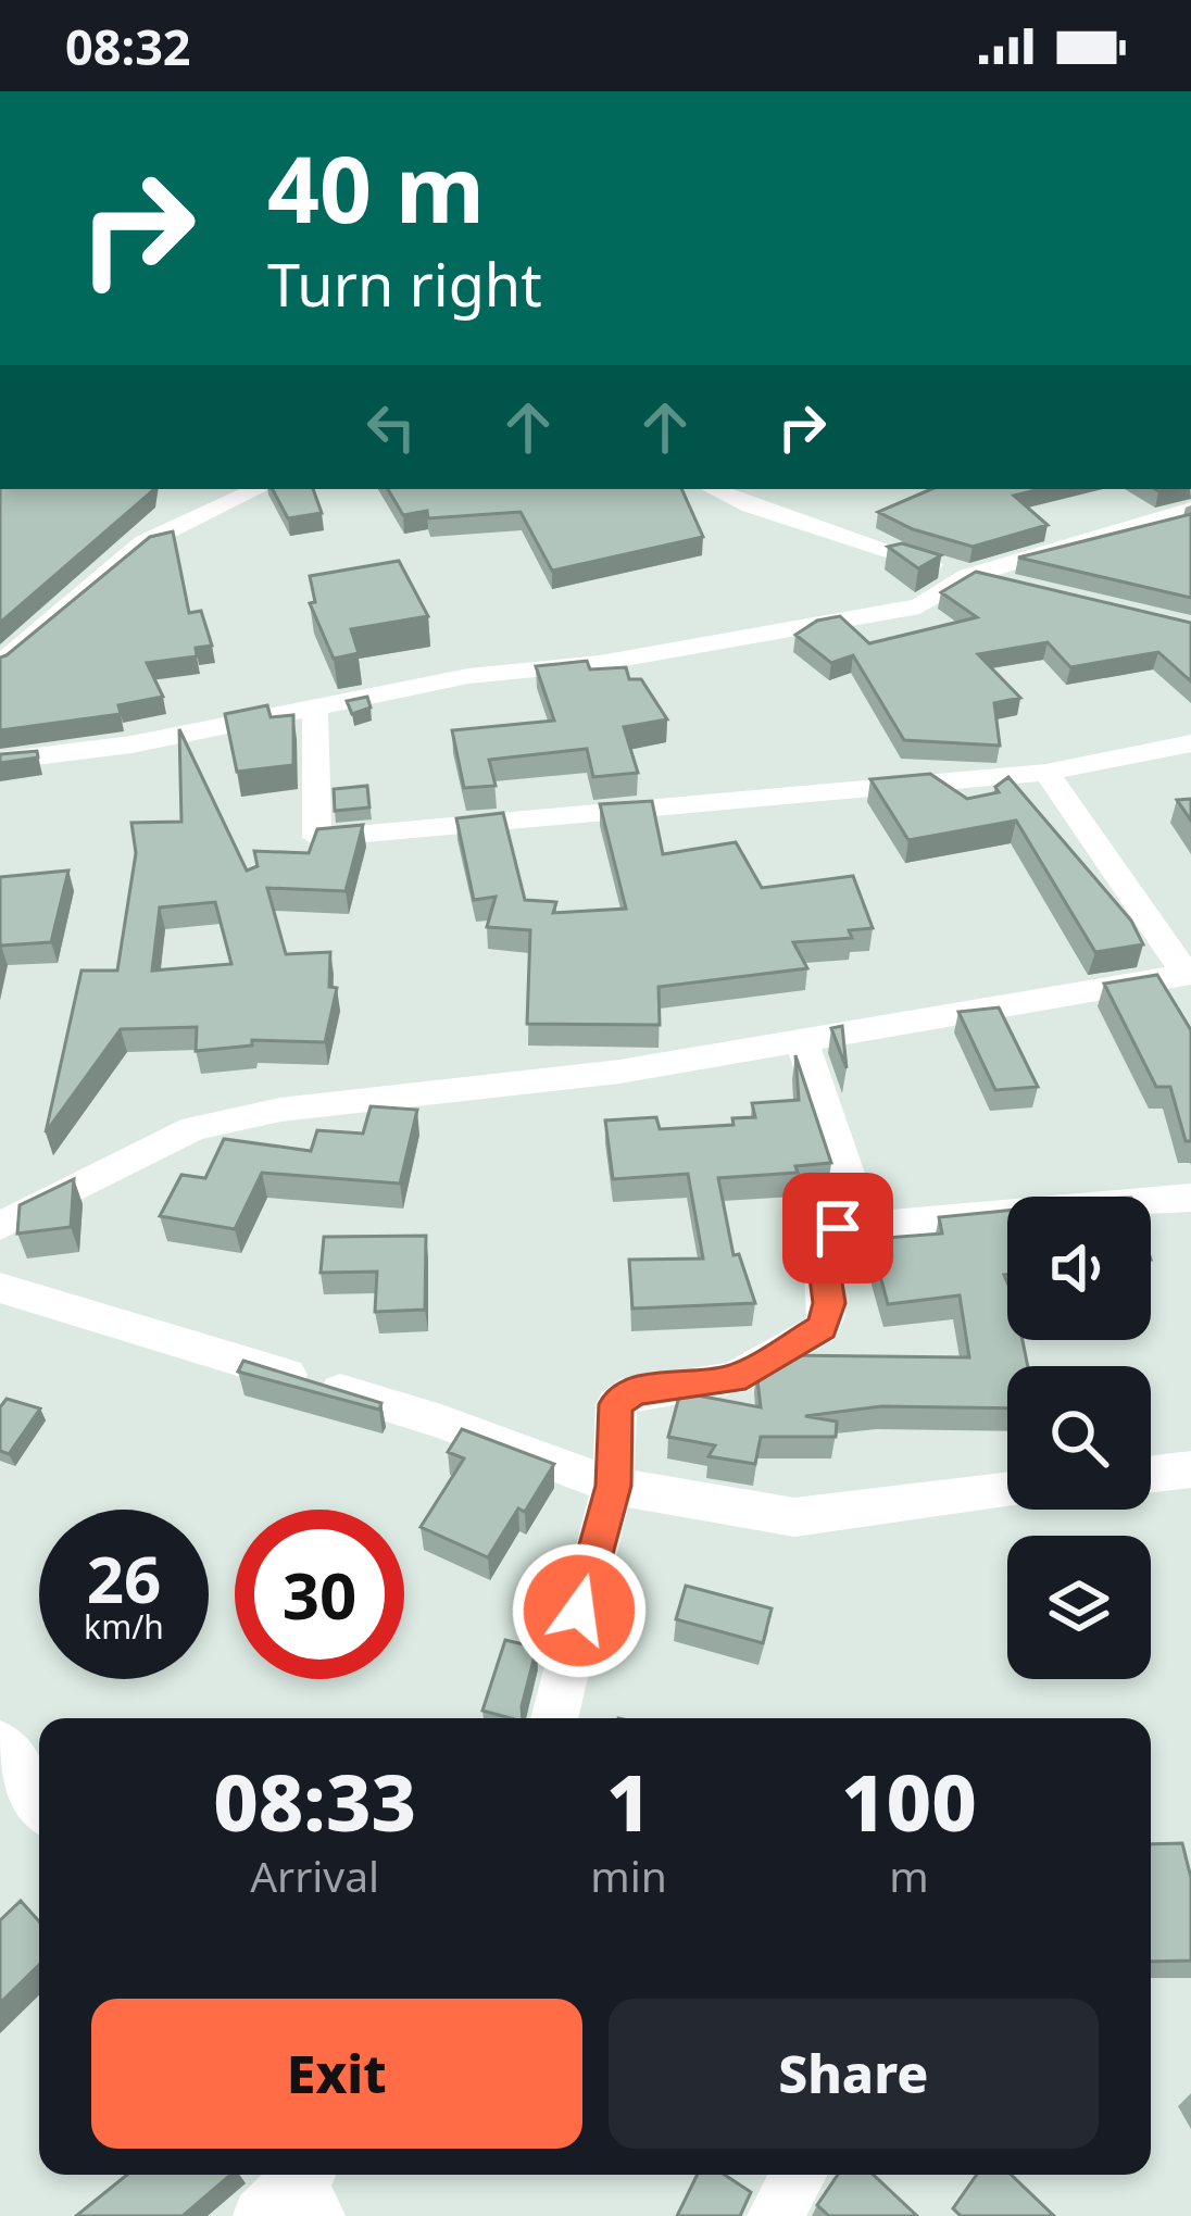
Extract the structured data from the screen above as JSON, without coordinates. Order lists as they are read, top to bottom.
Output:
{
  "page": {
    "status": "08:32",
    "turn": ["40 m", "Turn right"],
    "speed": "26 km/h",
    "limit": "30",
    "eta": [
      "08:33",
      "Arrival",
      "1",
      "min",
      "100",
      "m"
    ],
    "buttons": ["Exit", "Share"]
  }
}
